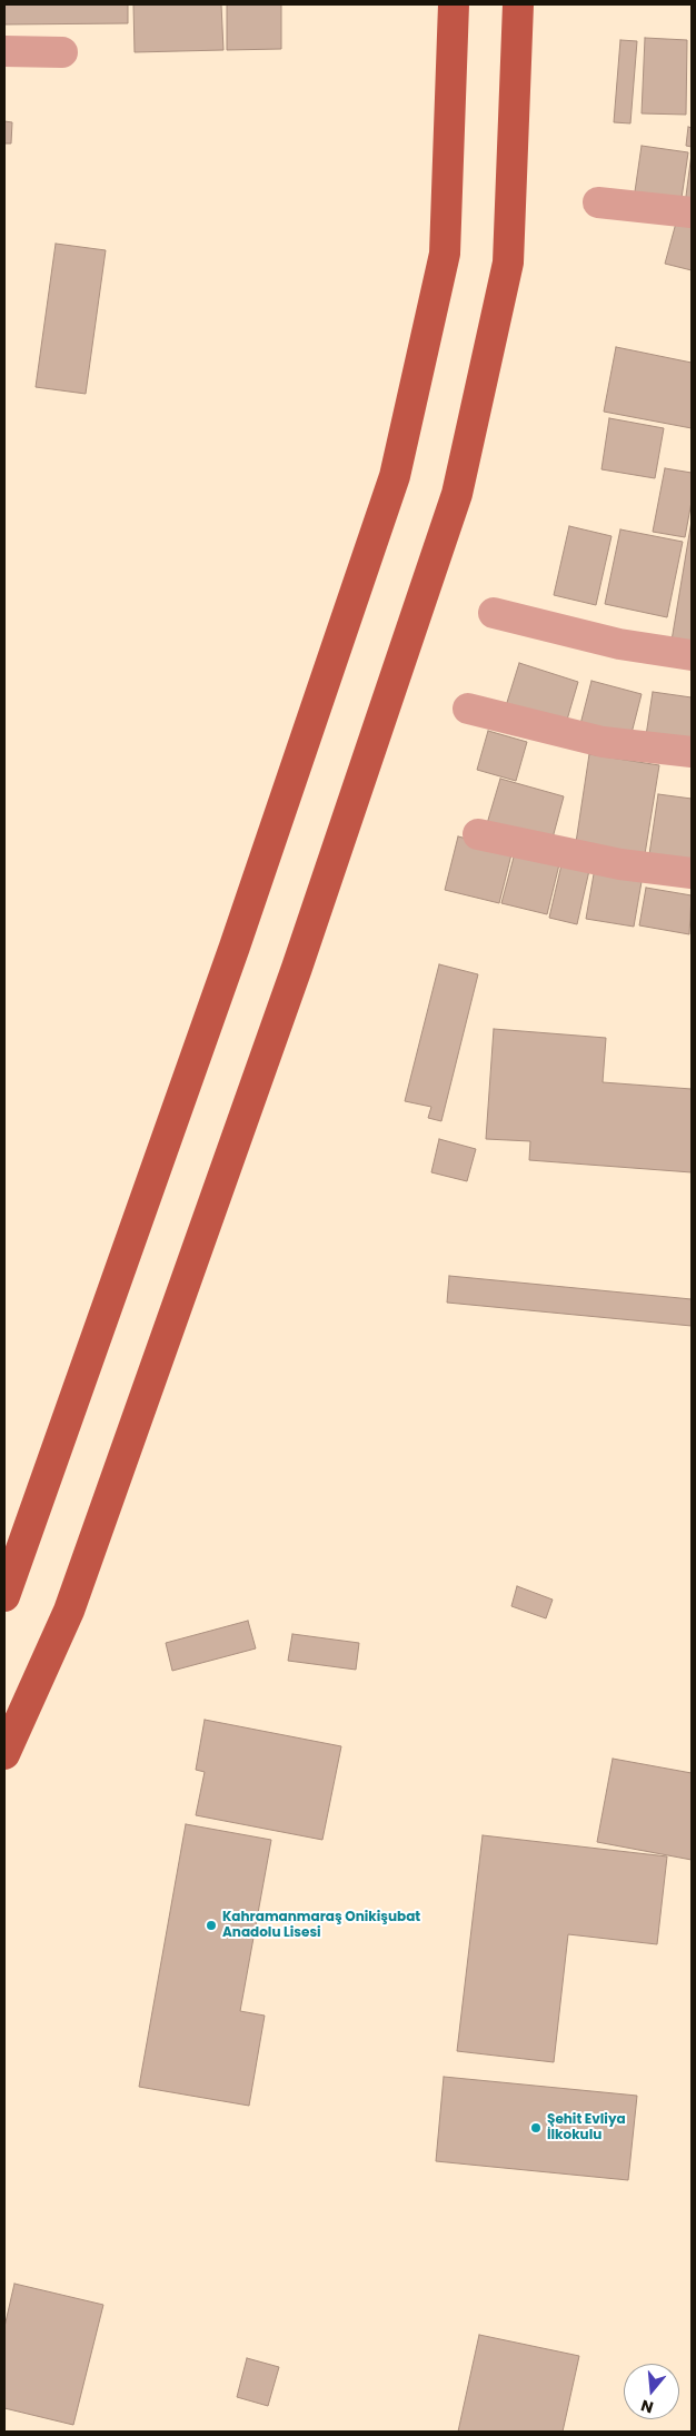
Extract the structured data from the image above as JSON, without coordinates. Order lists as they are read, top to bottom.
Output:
{
  "places": ["Kahramanmaraş Onikişubat Anadolu Lisesi", "Şehit Evliya İlkokulu"],
  "north": "bottom"
}
